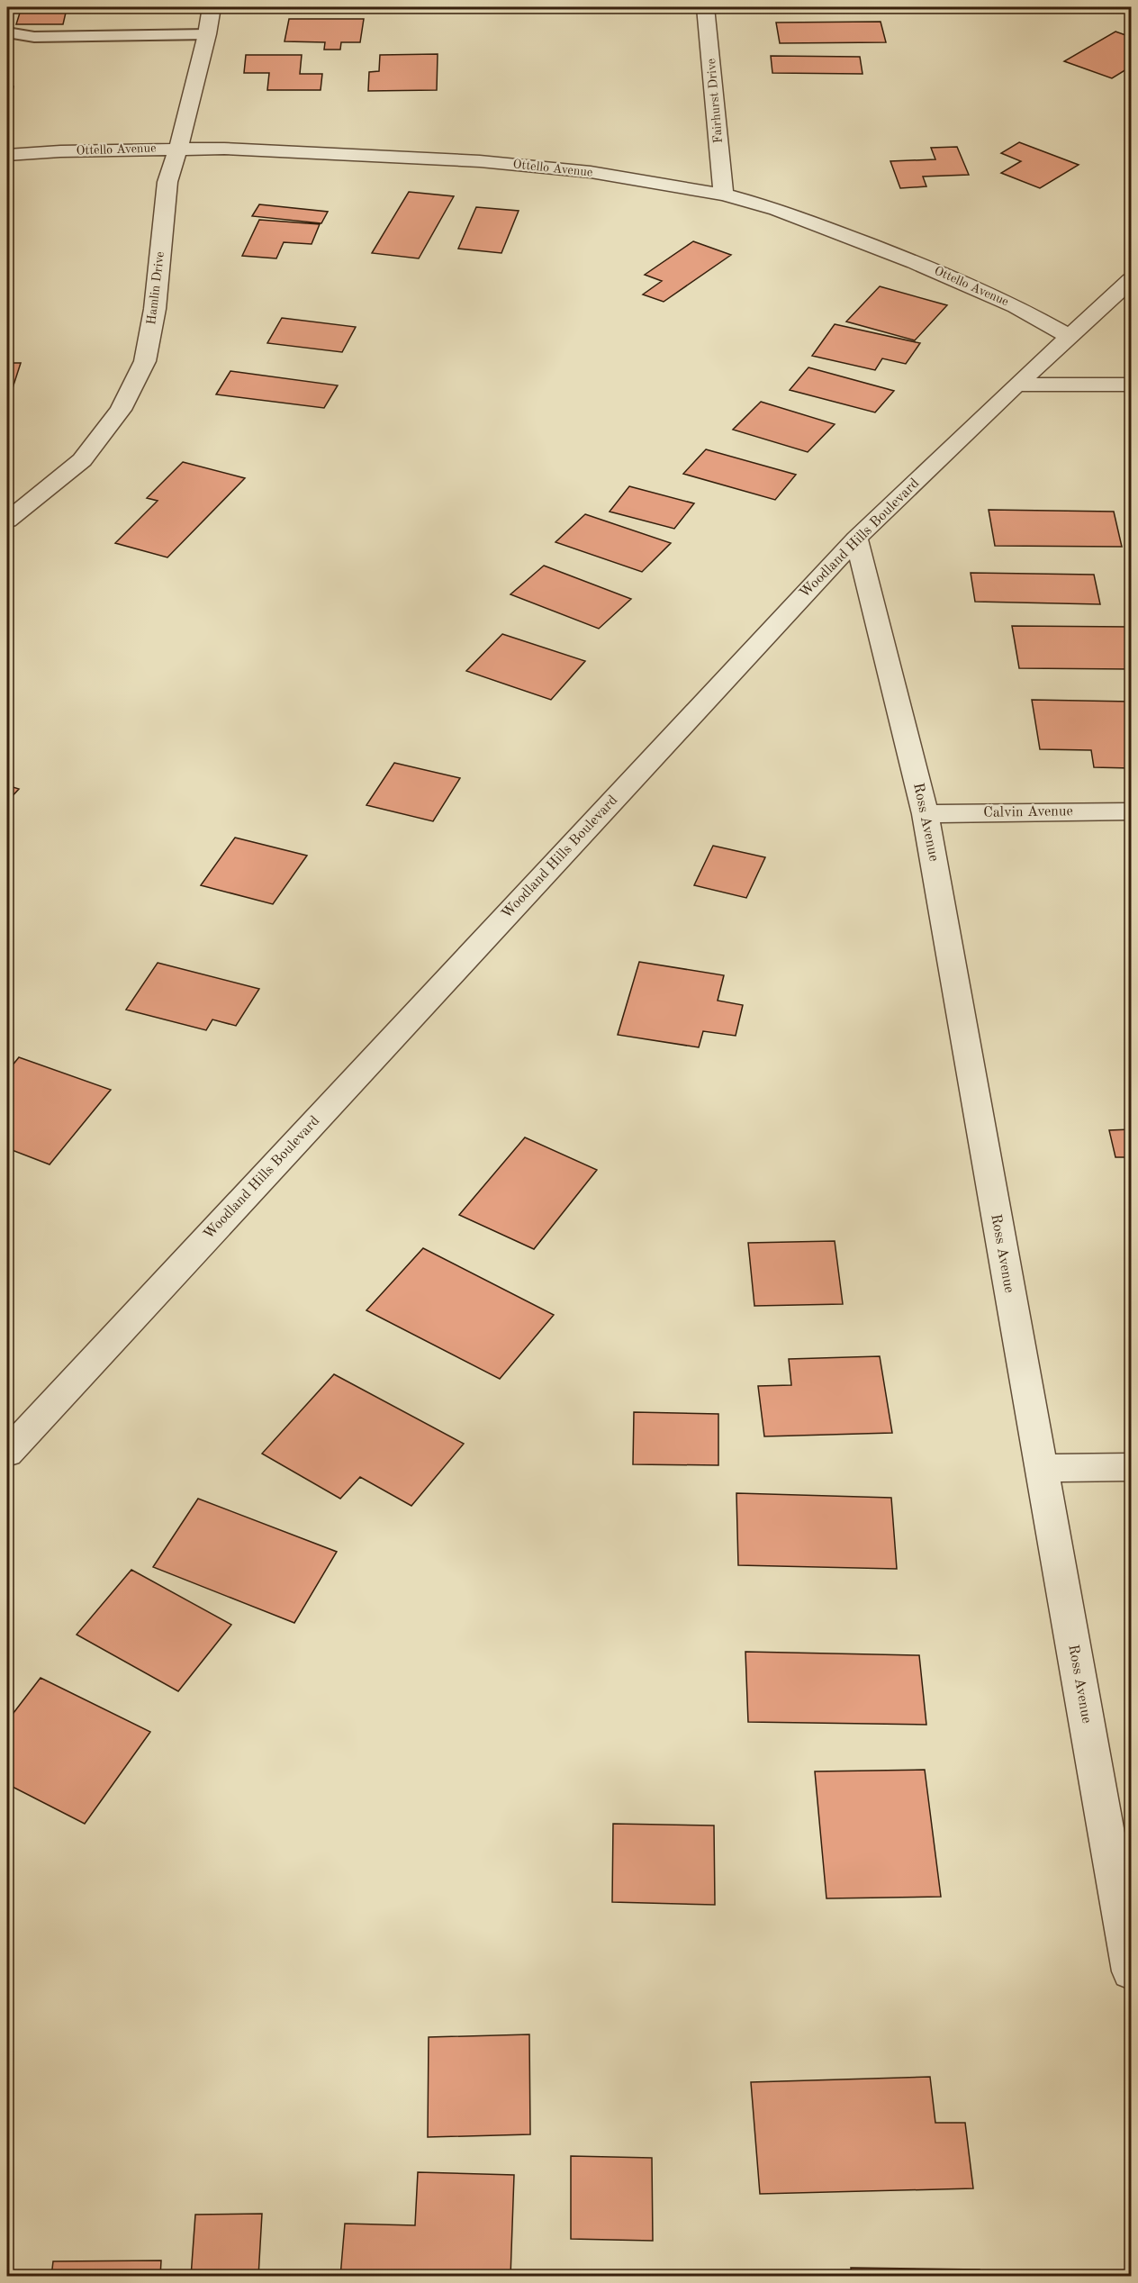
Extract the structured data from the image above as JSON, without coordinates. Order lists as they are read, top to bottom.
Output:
{
  "streets": {
    "street": [
      "Fairhurst Drive",
      "Ottello Avenue",
      "Hamlin Drive",
      "Woodland Hills Boulevard",
      "Calvin Avenue",
      "Ross Avenue"
    ]
  },
  "crossings": [
    ["Fairhurst Drive", "Ottello Avenue"],
    ["Ottello Avenue", "Hamlin Drive"],
    ["Ottello Avenue", "Woodland Hills Boulevard"],
    ["Woodland Hills Boulevard", "Ross Avenue"],
    ["Calvin Avenue", "Ross Avenue"]
  ]
}
